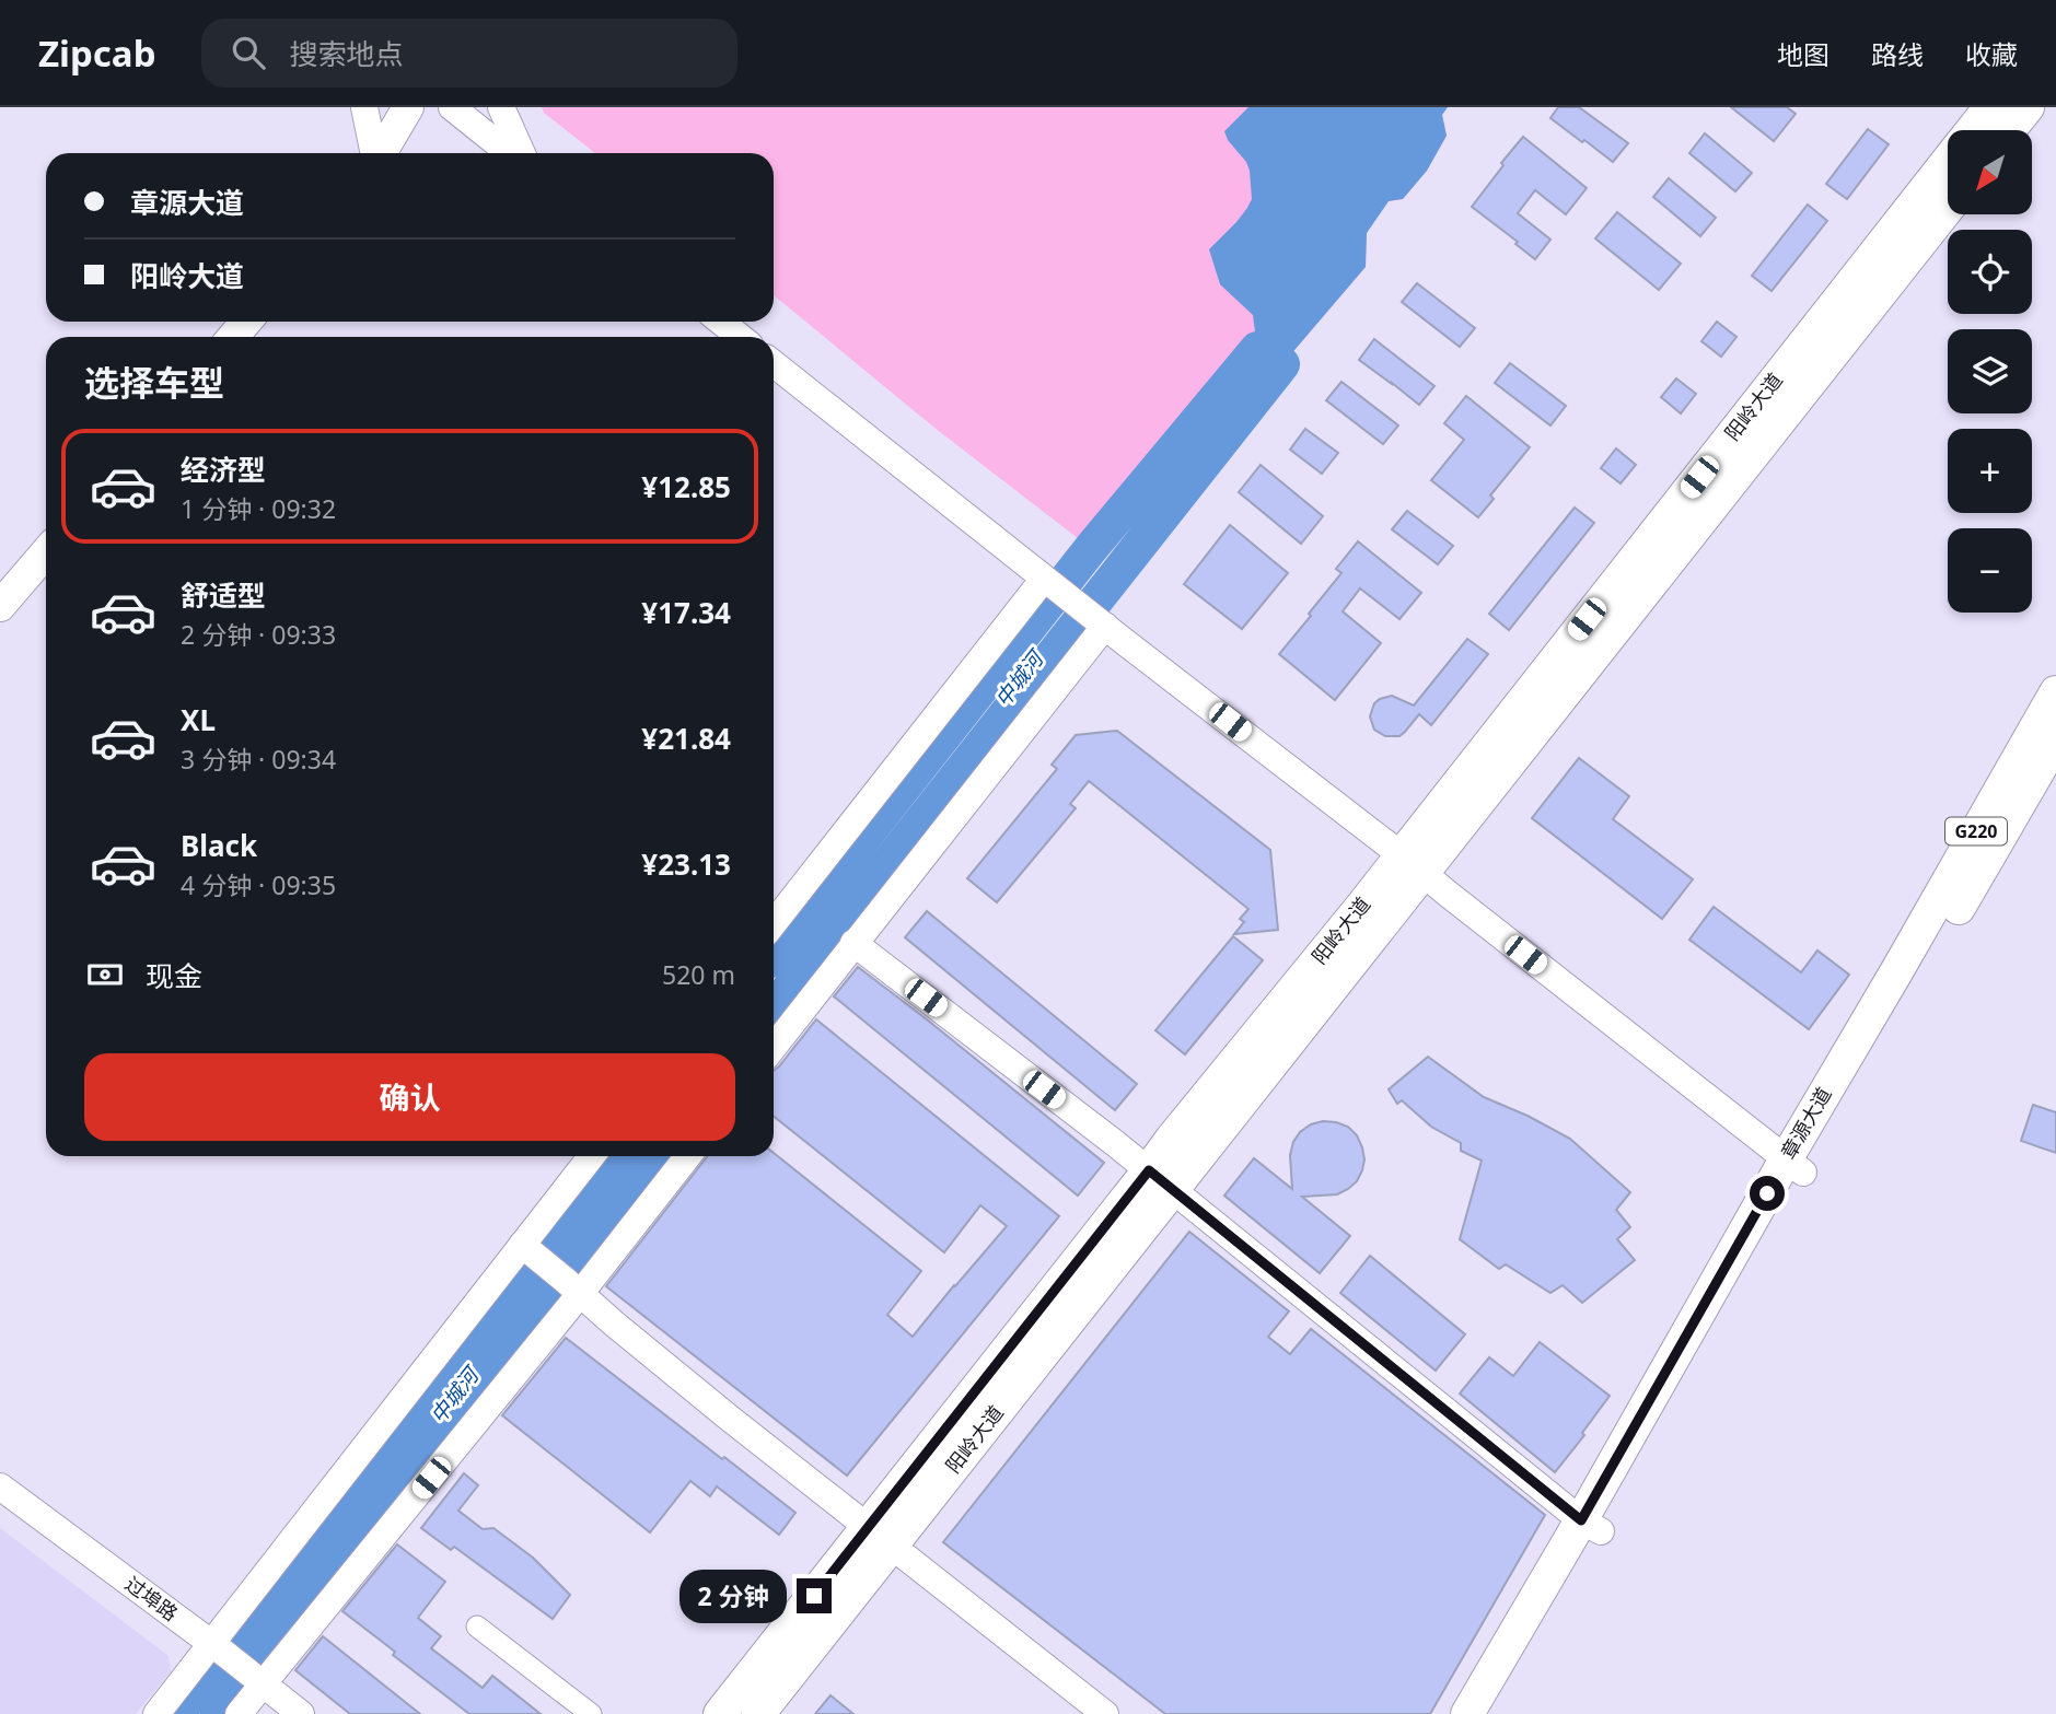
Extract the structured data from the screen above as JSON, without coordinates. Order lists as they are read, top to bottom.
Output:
{
  "streets": {
    "main road": ["阳岭大道", "G220", "章源大道"],
    "street": ["过埠路"]
  },
  "water": ["中城河"],
  "north": "bottom left",
  "page": {
    "header": "Zipcab",
    "search": "搜索地点",
    "nav": ["地图", "路线", "收藏"],
    "map_buttons": ["+", "−"],
    "banner": ["章源大道", "阳岭大道"],
    "heading": "选择车型",
    "list": [
      {
        "name": "经济型",
        "note": "1 分钟 · 09:32",
        "value": "¥12.85"
      },
      {
        "name": "舒适型",
        "note": "2 分钟 · 09:33",
        "value": "¥17.34"
      },
      {
        "name": "XL",
        "note": "3 分钟 · 09:34",
        "value": "¥21.84"
      },
      {
        "name": "Black",
        "note": "4 分钟 · 09:35",
        "value": "¥23.13"
      }
    ],
    "pay": ["现金", "520 m"],
    "buttons": "确认",
    "bubble": "2 分钟"
  }
}
